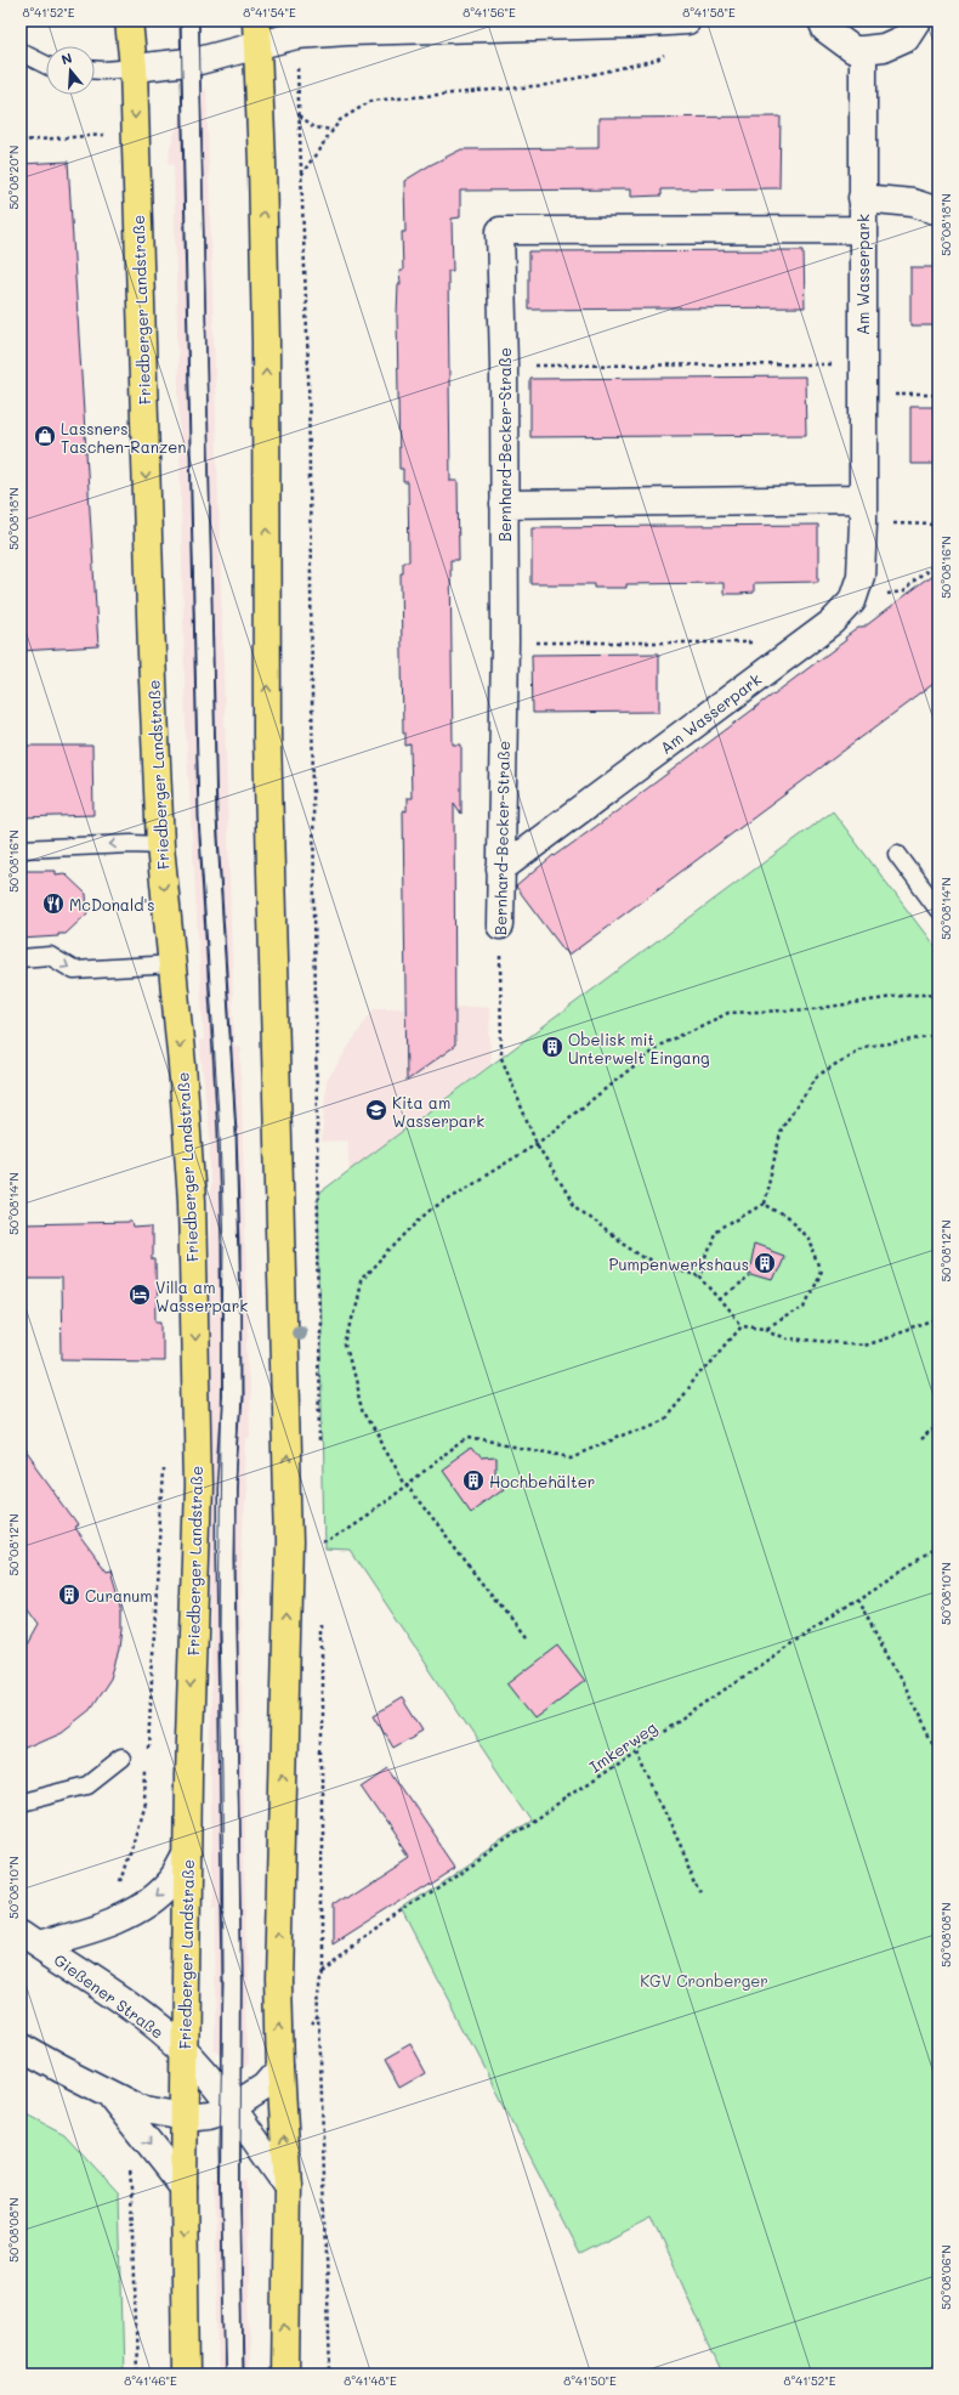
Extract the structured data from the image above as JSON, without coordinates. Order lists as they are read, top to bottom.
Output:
{
  "streets": {
    "main road": ["Friedberger Landstraße"],
    "street": ["Am Wasserpark", "Bernhard-Becker-Straße", "Gießener Straße"],
    "path": ["Imkerweg"]
  },
  "crossings": [
    ["Am Wasserpark", "Bernhard-Becker-Straße"],
    ["Friedberger Landstraße", "Gießener Straße"]
  ],
  "parks": ["KGV Cronberger"],
  "places": {
    "shop": ["Lassners Taschen-Ranzen"],
    "restaurant": ["McDonald's"],
    "building": [
      "Obelisk mit Unterwelt Eingang",
      "Pumpenwerkshaus",
      "Hochbehälter",
      "Curanum"
    ],
    "school or university": ["Kita am Wasserpark"],
    "hotel": ["Villa am Wasserpark"]
  },
  "north": "top",
  "coordinates": [
    "8°41'52\"E",
    "8°41'54\"E",
    "8°41'56\"E",
    "8°41'58\"E",
    "50°08'20\"N",
    "50°08'18\"N",
    "50°08'16\"N",
    "50°08'14\"N",
    "50°08'12\"N",
    "50°08'10\"N",
    "50°08'08\"N",
    "50°08'06\"N",
    "8°41'46\"E",
    "8°41'48\"E",
    "8°41'50\"E"
  ]
}
